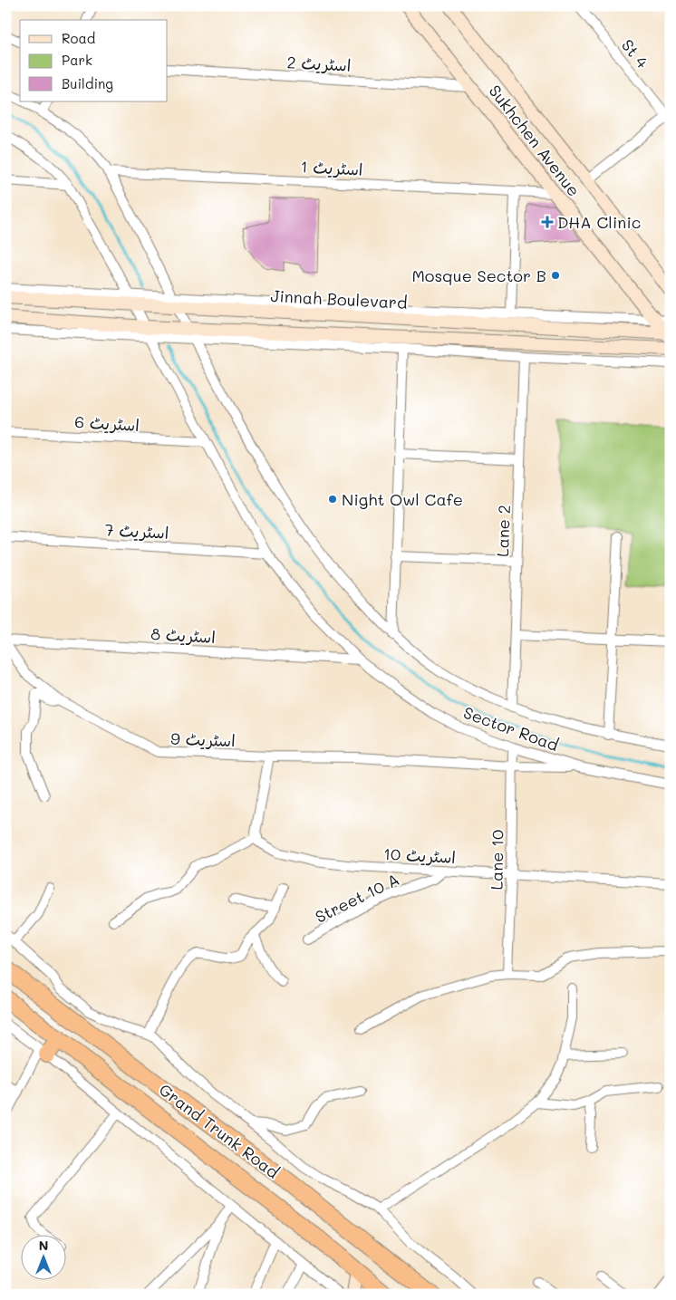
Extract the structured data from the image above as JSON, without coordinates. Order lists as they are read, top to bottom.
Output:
{
  "streets": {
    "highway": ["Grand Trunk Road"],
    "street": [
      "St 4",
      "اسٹریٹ 2",
      "Sukhchen Avenue",
      "اسٹریٹ 1",
      "Jinnah Boulevard",
      "اسٹریٹ 6",
      "اسٹریٹ 7",
      "Lane 2",
      "اسٹریٹ 8",
      "Sector Road",
      "اسٹریٹ 9",
      "اسٹریٹ 10",
      "Lane 10",
      "Street 10 A"
    ]
  },
  "crossings": [
    ["اسٹریٹ 2", "Sukhchen Avenue"],
    ["Sukhchen Avenue", "اسٹریٹ 1"],
    ["Sukhchen Avenue", "Jinnah Boulevard"],
    ["Jinnah Boulevard", "Sector Road"],
    ["اسٹریٹ 6", "Sector Road"],
    ["اسٹریٹ 7", "Sector Road"],
    ["اسٹریٹ 8", "Sector Road"],
    ["اسٹریٹ 8", "اسٹریٹ 9"],
    ["Sector Road", "اسٹریٹ 9"],
    ["Sector Road", "Lane 10"],
    ["اسٹریٹ 9", "Lane 10"],
    ["اسٹریٹ 10", "Lane 10"],
    ["اسٹریٹ 10", "Street 10 A"]
  ],
  "places": {
    "health": ["DHA Clinic"],
    "other": ["Mosque Sector B", "Night Owl Cafe"]
  },
  "legend": ["Road", "Park", "Building"],
  "north": "top"
}
